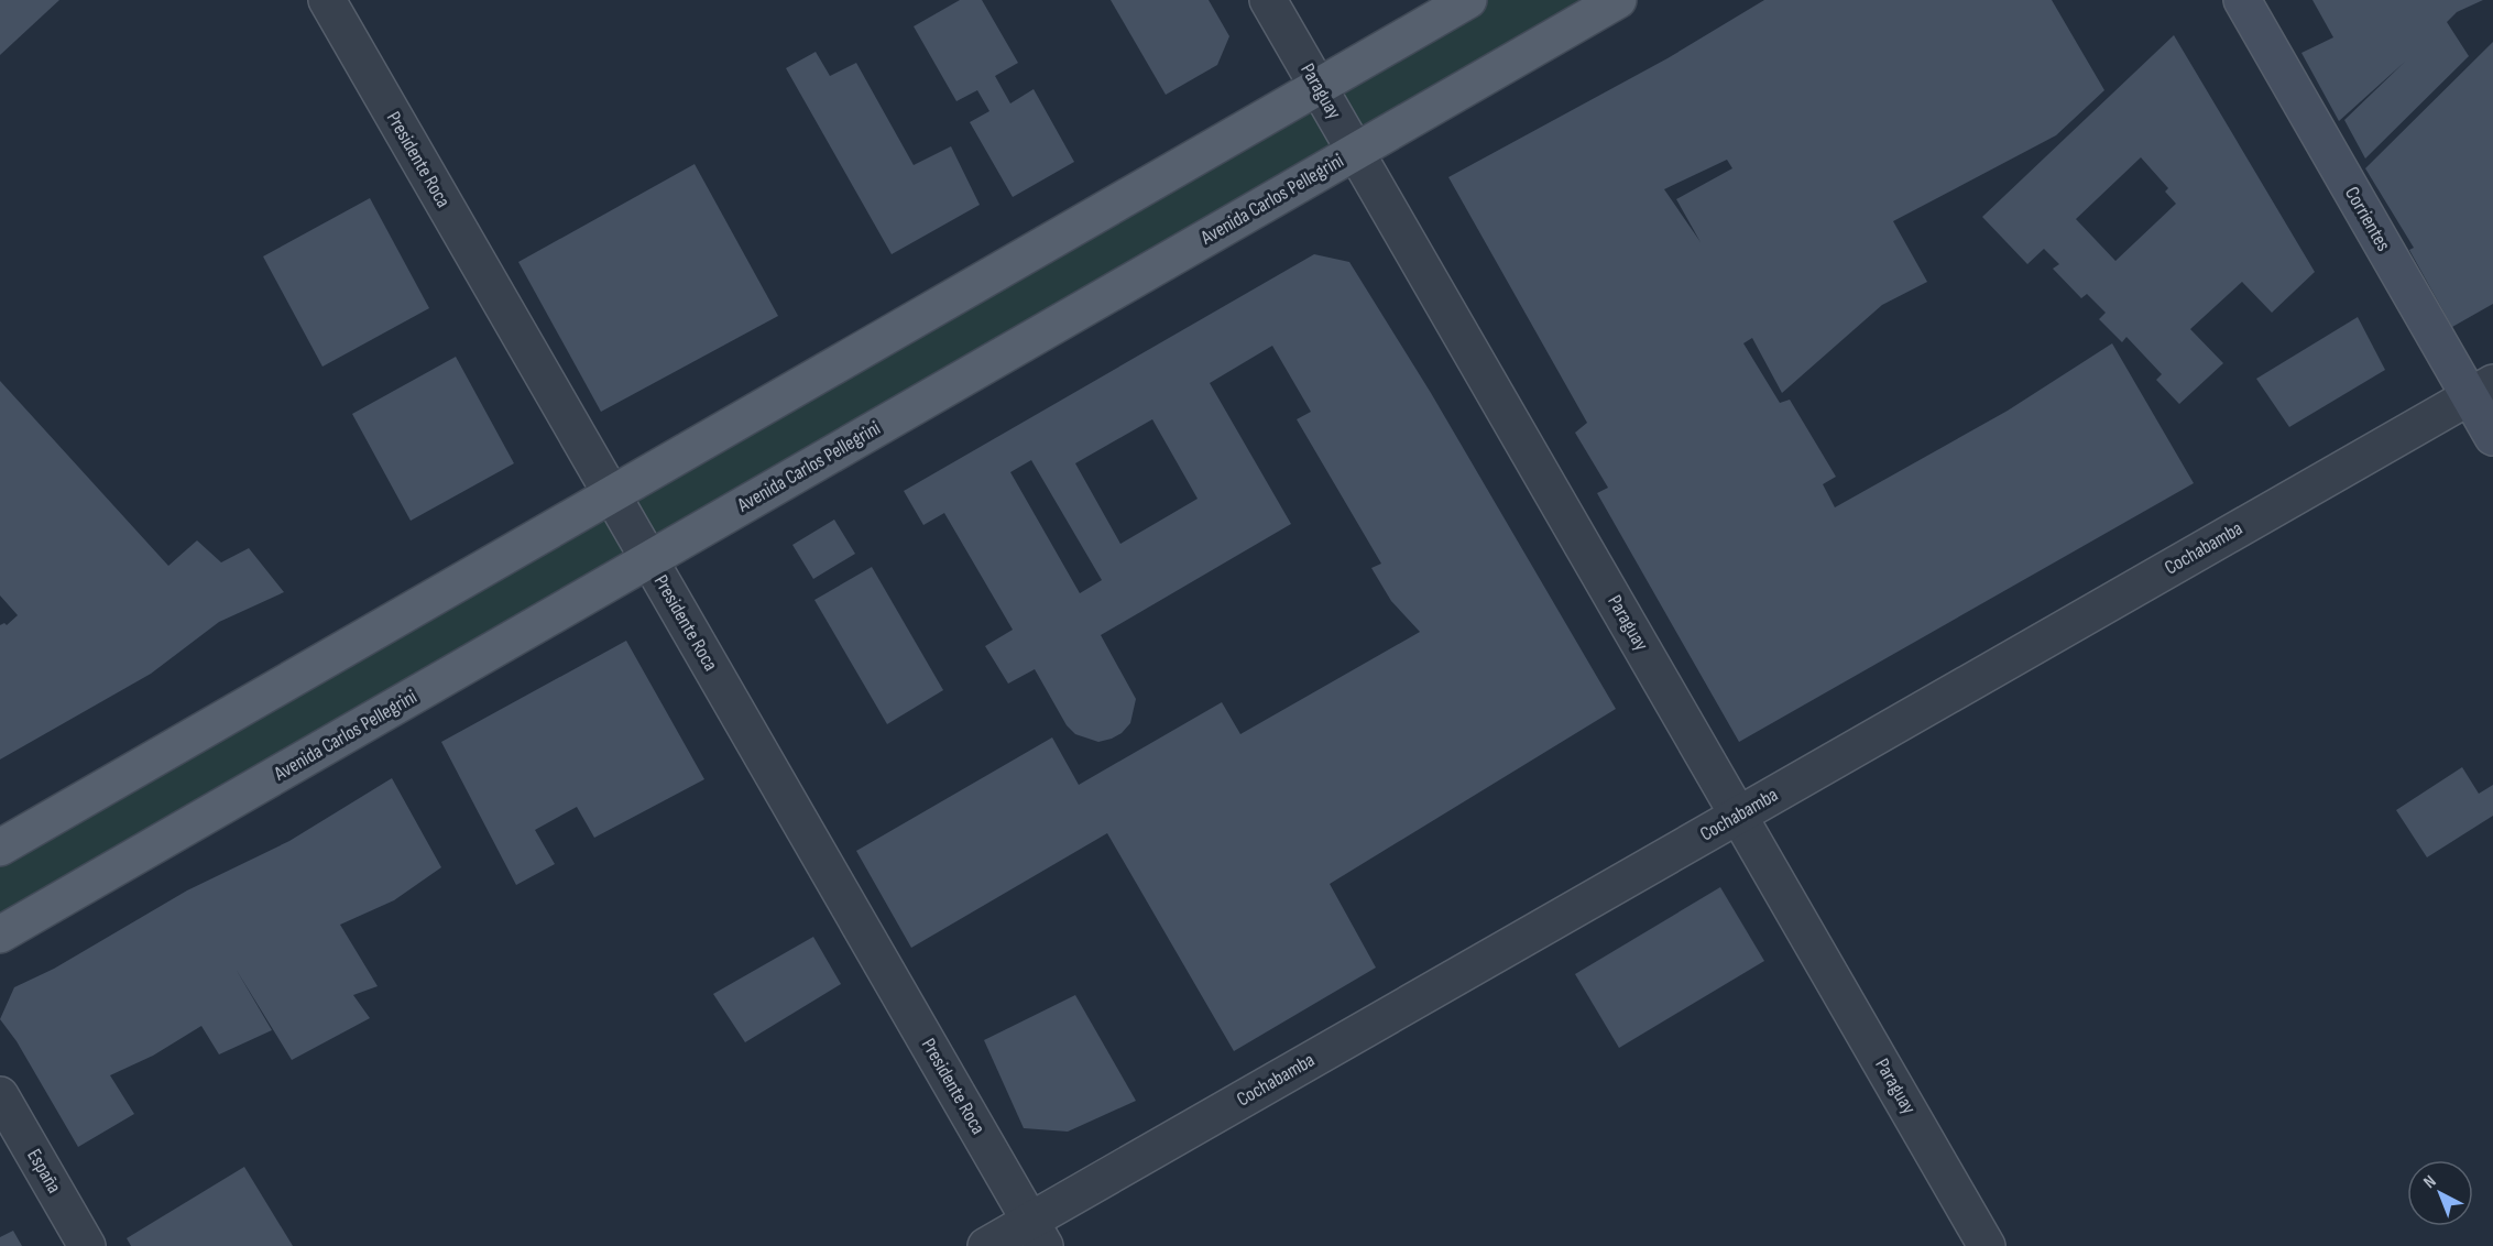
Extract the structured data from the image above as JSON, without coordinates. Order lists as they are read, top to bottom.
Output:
{
  "streets": {
    "main road": ["Avenida Carlos Pellegrini", "Corrientes"],
    "street": [
      "Paraguay",
      "Presidente Roca",
      "Cochabamba",
      "España"
    ]
  },
  "crossings": [
    ["Paraguay", "Avenida Carlos Pellegrini"],
    ["Paraguay", "Cochabamba"],
    ["Presidente Roca", "Avenida Carlos Pellegrini"],
    ["Presidente Roca", "Cochabamba"],
    ["Corrientes", "Cochabamba"]
  ],
  "north": "top left"
}
